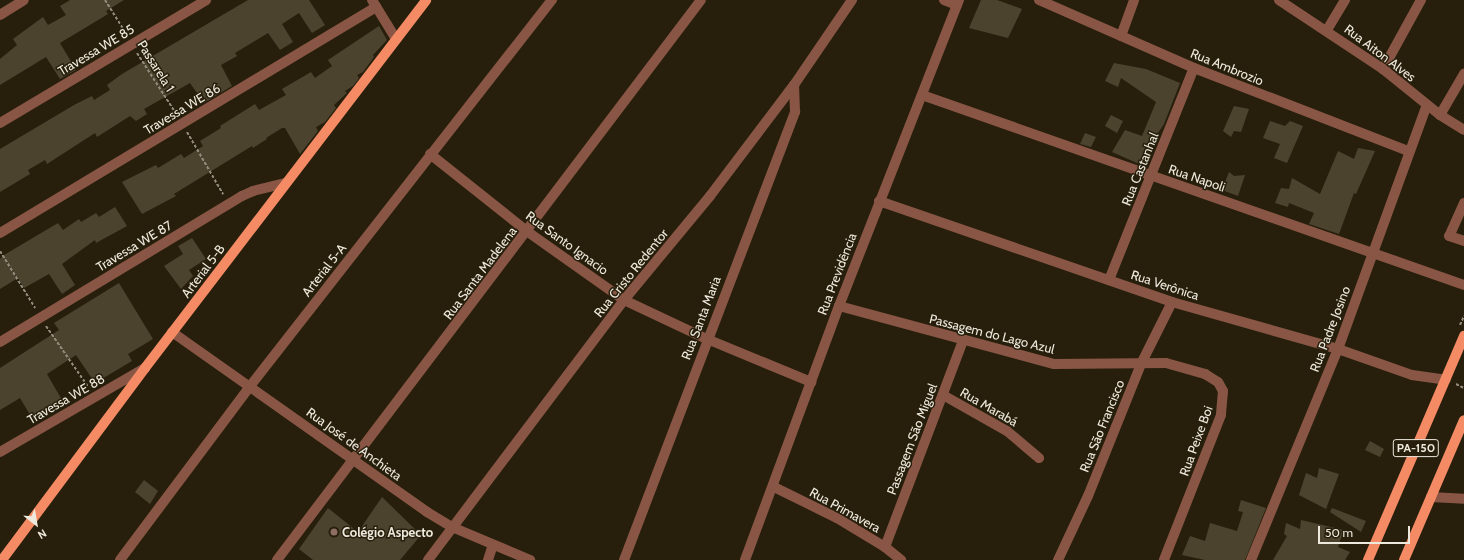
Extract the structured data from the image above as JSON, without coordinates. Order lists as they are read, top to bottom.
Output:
{
  "streets": {
    "main road": ["Arterial 5-B", "PA-150"],
    "street": [
      "Travessa WE 85",
      "Rua Aiton Alves",
      "Rua Ambrozio",
      "Travessa WE 86",
      "Rua Castanhal",
      "Rua Napoli",
      "Rua Santo Ignacio",
      "Travessa WE 87",
      "Arterial 5-A",
      "Rua Santa Madelena",
      "Rua Cristo Redentor",
      "Rua Previdência",
      "Rua Verônica",
      "Rua Santa Maria",
      "Rua Padre Josino",
      "Passagem do Lago Azul",
      "Travessa WE 88",
      "Rua Marabá",
      "Rua São Francisco",
      "Passagem São Miguel",
      "Rua Peixe Boi",
      "Rua José de Anchieta",
      "Rua Primavera"
    ],
    "path": ["Passarela 1"]
  },
  "crossings": [
    ["Travessa WE 85", "Passarela 1"],
    ["Rua Aiton Alves", "Rua Padre Josino"],
    ["Passarela 1", "Travessa WE 86"],
    ["Passarela 1", "Travessa WE 87"],
    ["Rua Ambrozio", "Rua Castanhal"],
    ["Rua Ambrozio", "Rua Padre Josino"],
    ["Rua Castanhal", "Rua Napoli"],
    ["Rua Castanhal", "Rua Verônica"],
    ["Rua Napoli", "Rua Previdência"],
    ["Rua Napoli", "Rua Padre Josino"],
    ["Rua Santo Ignacio", "Arterial 5-A"],
    ["Rua Santo Ignacio", "Rua Santa Madelena"],
    ["Rua Santo Ignacio", "Rua Cristo Redentor"],
    ["Rua Santo Ignacio", "Rua Previdência"],
    ["Rua Santo Ignacio", "Rua Santa Maria"],
    ["Travessa WE 87", "Arterial 5-B"],
    ["Arterial 5-A", "Rua José de Anchieta"],
    ["Arterial 5-B", "Travessa WE 88"],
    ["Arterial 5-B", "Rua José de Anchieta"],
    ["Rua Santa Madelena", "Rua José de Anchieta"],
    ["Rua Cristo Redentor", "Rua Santa Maria"],
    ["Rua Cristo Redentor", "Rua José de Anchieta"],
    ["Rua Previdência", "Rua Verônica"],
    ["Rua Previdência", "Passagem do Lago Azul"],
    ["Rua Previdência", "Rua Primavera"],
    ["Rua Verônica", "Rua Padre Josino"],
    ["Rua Verônica", "Rua São Francisco"],
    ["Rua Verônica", "PA-150"],
    ["Passagem do Lago Azul", "Rua São Francisco"],
    ["Passagem do Lago Azul", "Passagem São Miguel"],
    ["Passagem do Lago Azul", "Rua Peixe Boi"],
    ["Rua Marabá", "Passagem São Miguel"],
    ["Rua São Francisco", "Rua Peixe Boi"],
    ["Passagem São Miguel", "Rua Primavera"]
  ],
  "places": ["Colégio Aspecto"],
  "scale_bar": "50 m",
  "north": "bottom right"
}
